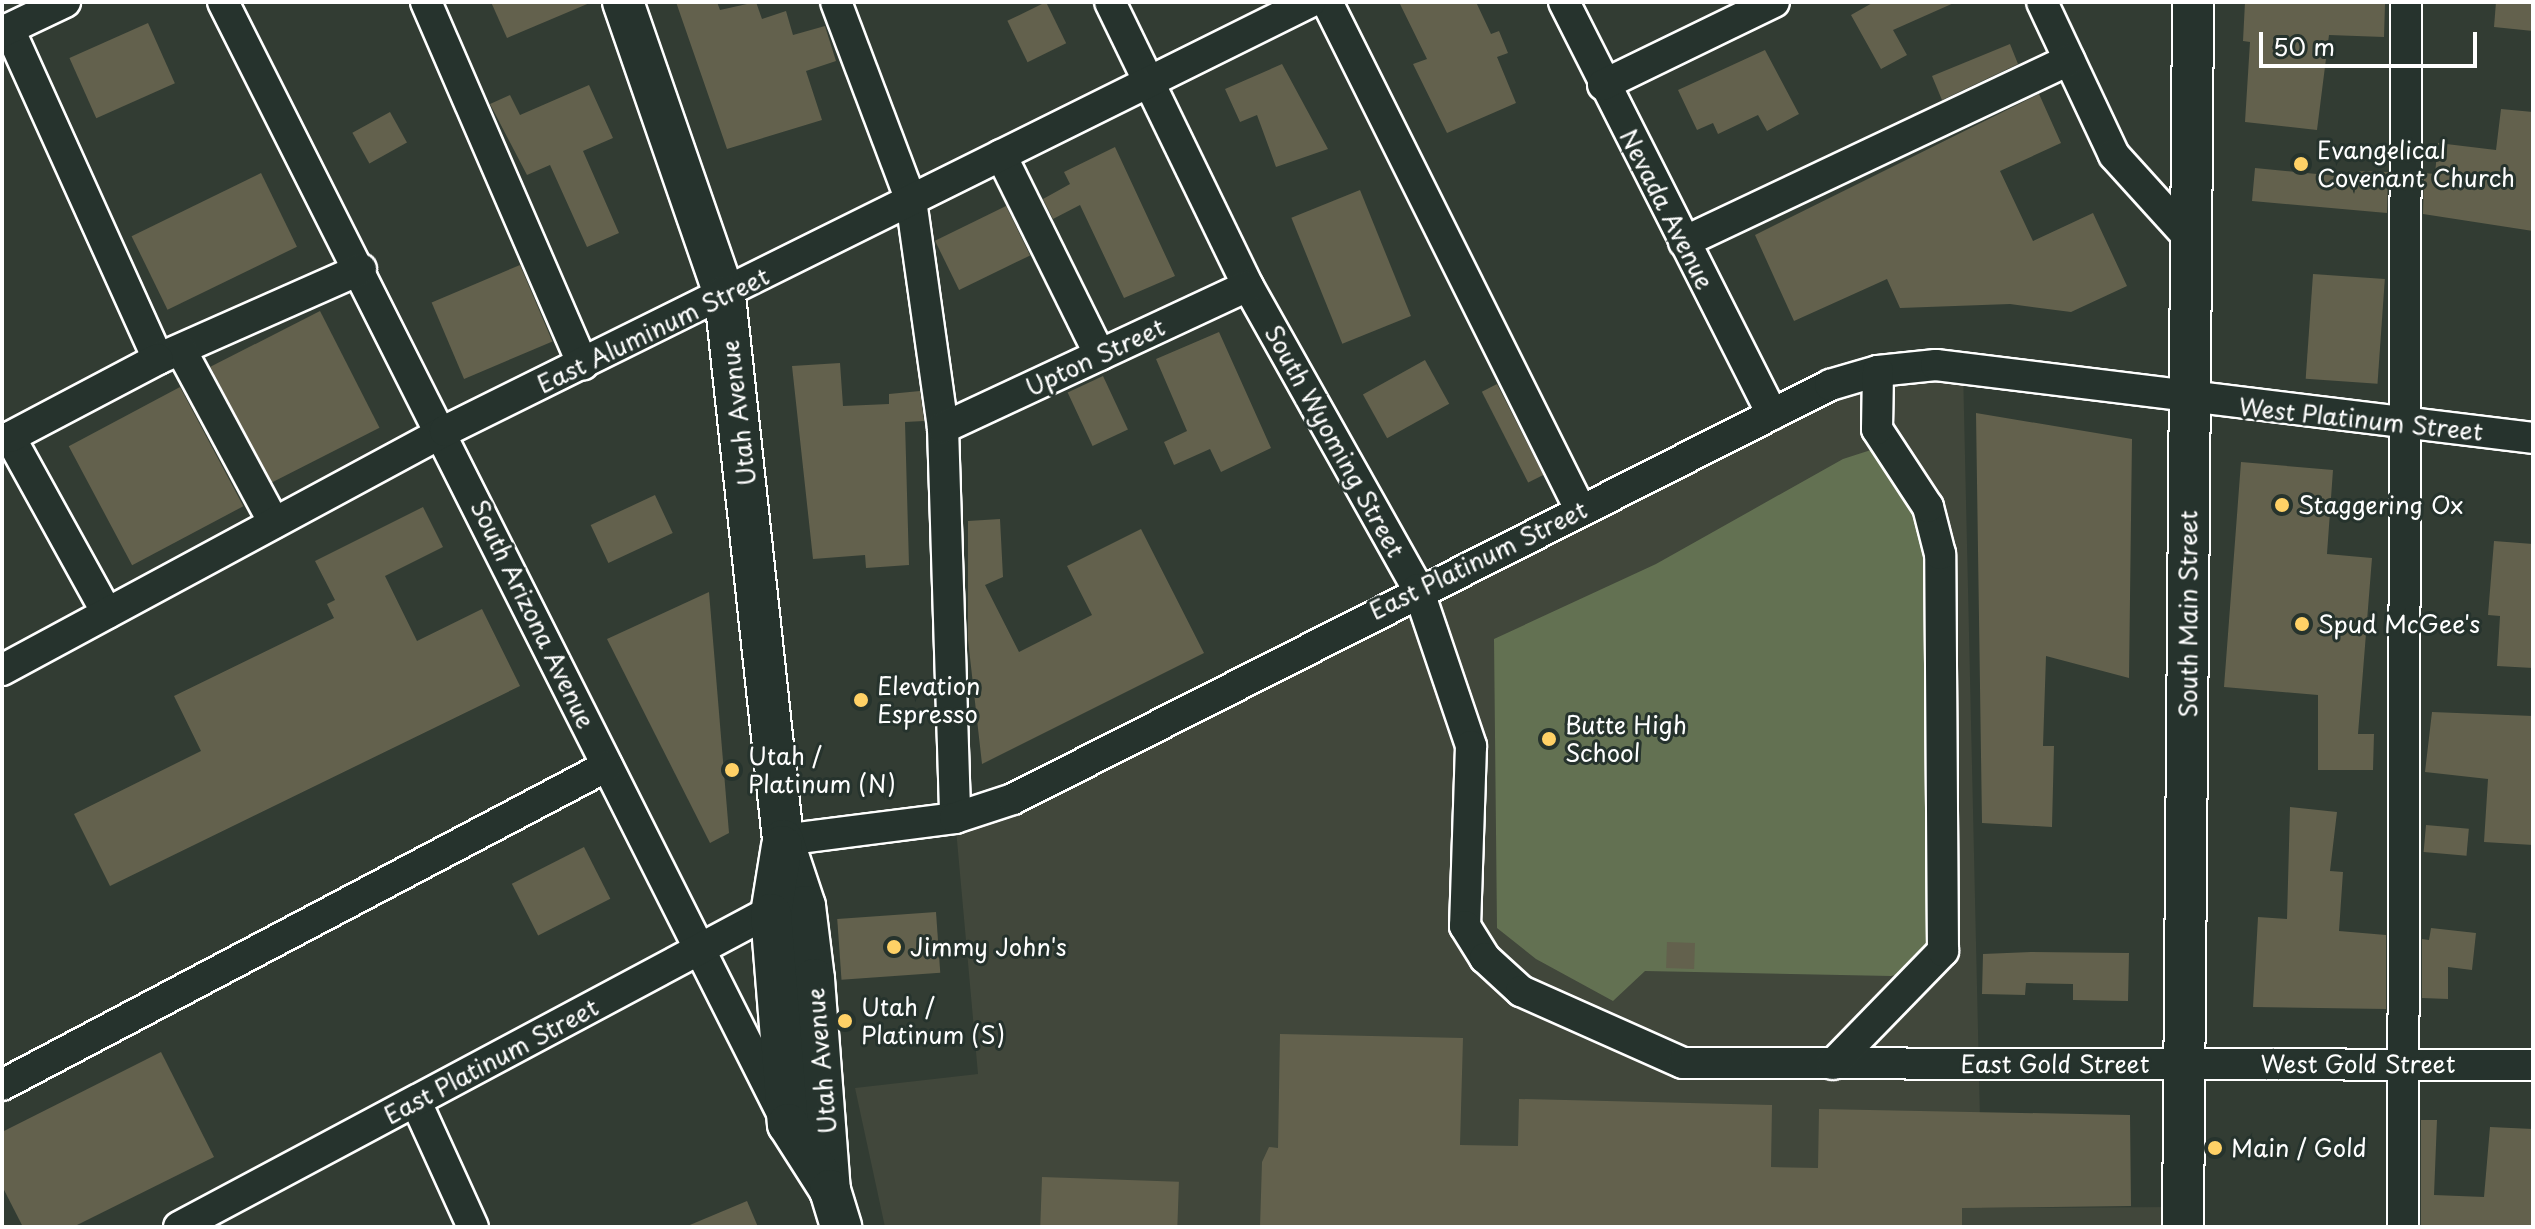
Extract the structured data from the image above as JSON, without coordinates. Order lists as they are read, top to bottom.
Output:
{
  "streets": {
    "main road": ["Utah Avenue", "South Arizona Avenue", "South Main Street"],
    "street": [
      "Nevada Avenue",
      "East Aluminum Street",
      "Upton Street",
      "West Platinum Street",
      "South Wyoming Street",
      "East Platinum Street",
      "East Gold Street",
      "West Gold Street"
    ]
  },
  "crossings": [
    ["Nevada Avenue", "East Platinum Street"],
    ["East Aluminum Street", "Utah Avenue"],
    ["East Aluminum Street", "South Wyoming Street"],
    ["East Aluminum Street", "South Arizona Avenue"],
    ["Upton Street", "South Wyoming Street"],
    ["Utah Avenue", "East Platinum Street"],
    ["Utah Avenue", "South Arizona Avenue"],
    ["West Platinum Street", "East Platinum Street"],
    ["West Platinum Street", "South Main Street"],
    ["South Wyoming Street", "East Platinum Street"],
    ["South Wyoming Street", "East Gold Street"],
    ["East Platinum Street", "South Arizona Avenue"],
    ["East Platinum Street", "South Main Street"],
    ["South Main Street", "East Gold Street"],
    ["South Main Street", "West Gold Street"],
    ["East Gold Street", "West Gold Street"]
  ],
  "places": [
    "Evangelical Covenant Church",
    "Staggering Ox",
    "Spud McGee's",
    "Elevation Espresso",
    "Butte High School",
    "Utah / Platinum (N)",
    "Jimmy John's",
    "Utah / Platinum (S)",
    "Main / Gold"
  ],
  "scale_bar": "50 m"
}
